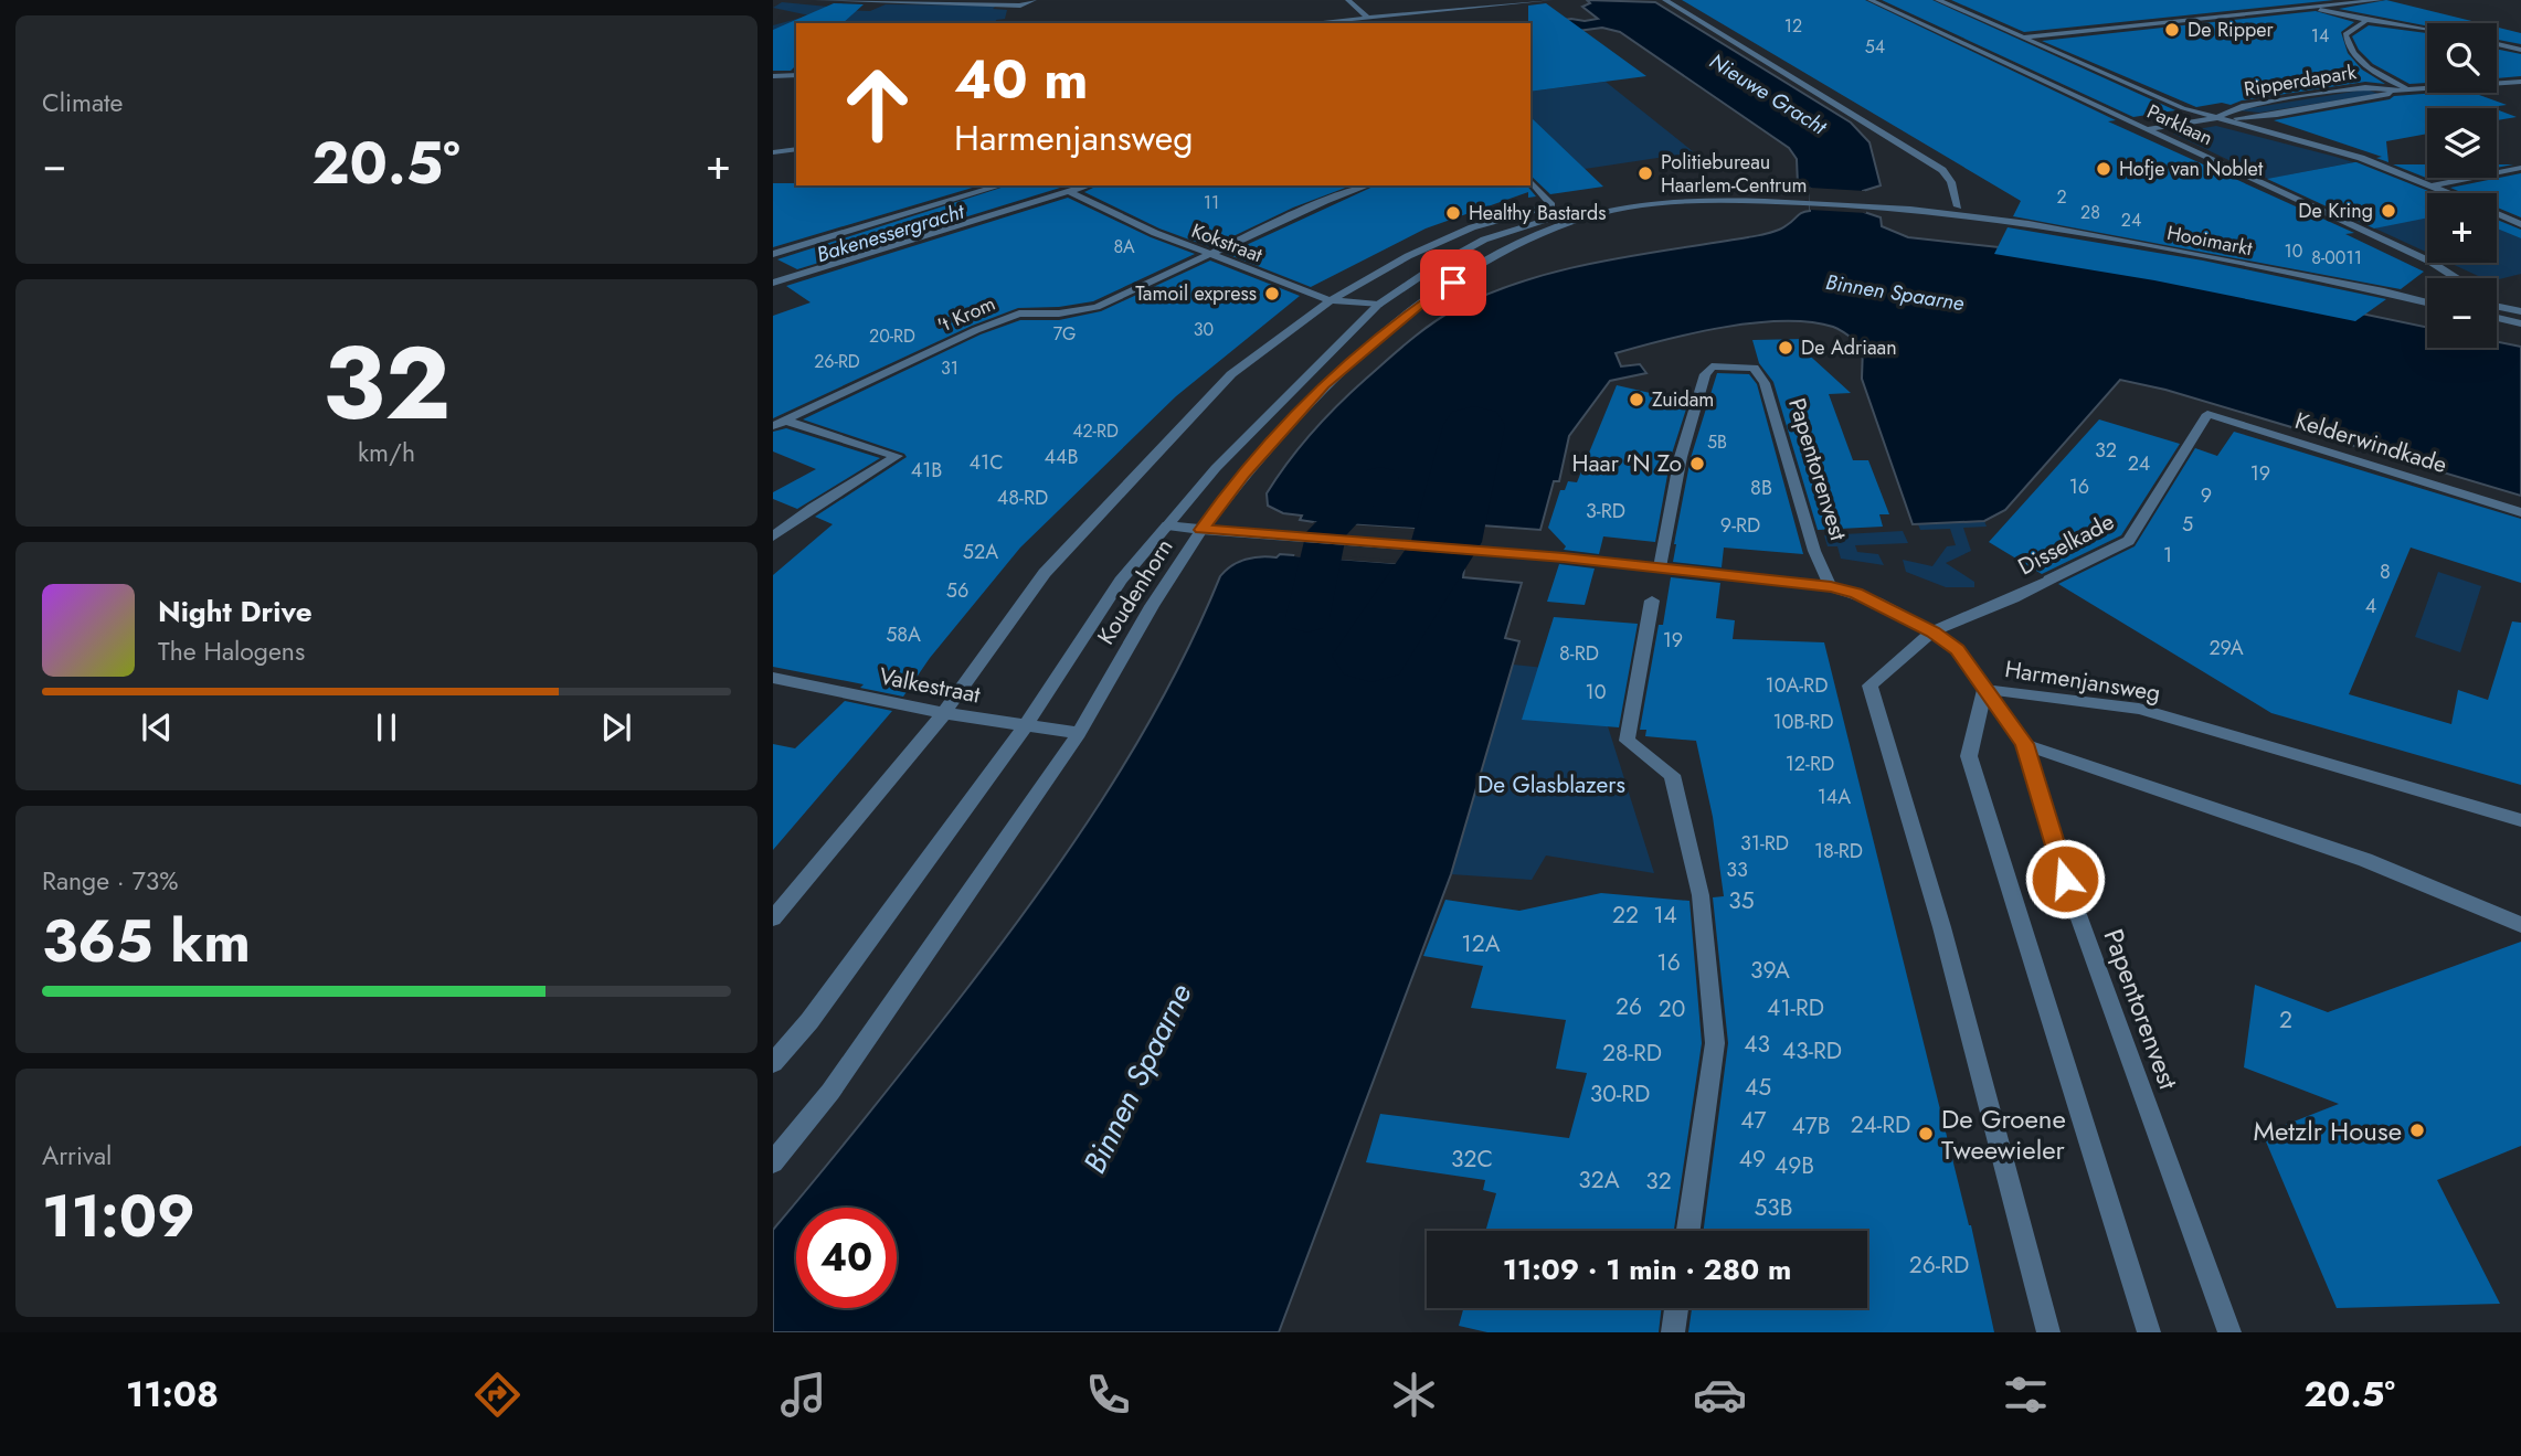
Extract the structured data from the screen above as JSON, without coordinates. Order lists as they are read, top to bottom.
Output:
{
  "streets": {
    "street": [
      "Ripperdapark",
      "Parklaan",
      "Hooimarkt",
      "Kokstraat",
      "'t Krom",
      "Kelderwindkade",
      "Papentorenvest",
      "Disselkade",
      "Koudenhorn",
      "Harmenjansweg",
      "Valkestraat"
    ]
  },
  "crossings": [
    ["Ripperdapark", "Parklaan"],
    ["Hooimarkt", "Koudenhorn"],
    ["Kokstraat", "'t Krom"],
    ["Kokstraat", "Koudenhorn"],
    ["Kelderwindkade", "Disselkade"],
    ["Papentorenvest", "Harmenjansweg"],
    ["Disselkade", "Harmenjansweg"],
    ["Koudenhorn", "Harmenjansweg"],
    ["Koudenhorn", "Valkestraat"]
  ],
  "water": ["Nieuwe Gracht", "Bakenessergracht", "Binnen Spaarne"],
  "parks": ["De Glasblazers"],
  "places": [
    "De Ripper",
    "Hofje van Noblet",
    "Politiebureau Haarlem-Centrum",
    "De Kring",
    "Healthy Bastards",
    "Tamoil express",
    "De Adriaan",
    "Zuidam",
    "Haar 'N Zo",
    "Metzlr House",
    "De Groene Tweewieler"
  ],
  "house_numbers": [
    "12",
    "14",
    "54",
    "2",
    "11",
    "28",
    "24",
    "8A",
    "10",
    "8-0011",
    "30",
    "7G",
    "20-RD",
    "26-RD",
    "31",
    "42-RD",
    "5B",
    "32",
    "44B",
    "41C",
    "24",
    "41B",
    "19",
    "16",
    "8B",
    "9",
    "48-RD",
    "3-RD",
    "5",
    "9-RD",
    "52A",
    "1",
    "8",
    "56",
    "4",
    "58A",
    "19",
    "29A",
    "8-RD",
    "10A-RD",
    "10",
    "10B-RD",
    "12-RD",
    "14A",
    "31-RD",
    "18-RD",
    "33",
    "35",
    "22",
    "14",
    "12A",
    "16",
    "39A",
    "26",
    "41-RD",
    "20",
    "2",
    "43",
    "43-RD",
    "28-RD",
    "45",
    "30-RD",
    "47",
    "24-RD",
    "47B",
    "32C",
    "49",
    "49B",
    "32A",
    "32",
    "53B",
    "26-RD"
  ],
  "page": {
    "tile": [
      "Climate",
      ["32", "km/h"],
      ["Range · 73%", "365 km"],
      ["Arrival", "11:09"]
    ],
    "map_buttons": ["+", "−"],
    "turn": ["40 m", "Harmenjansweg"],
    "heat": ["−", "20.5°", "+"],
    "song": ["Night Drive", "The Halogens"],
    "limit": "40",
    "trip": "11:09 · 1 min · 280 m",
    "tabs": ["11:08", "20.5°"]
  }
}
